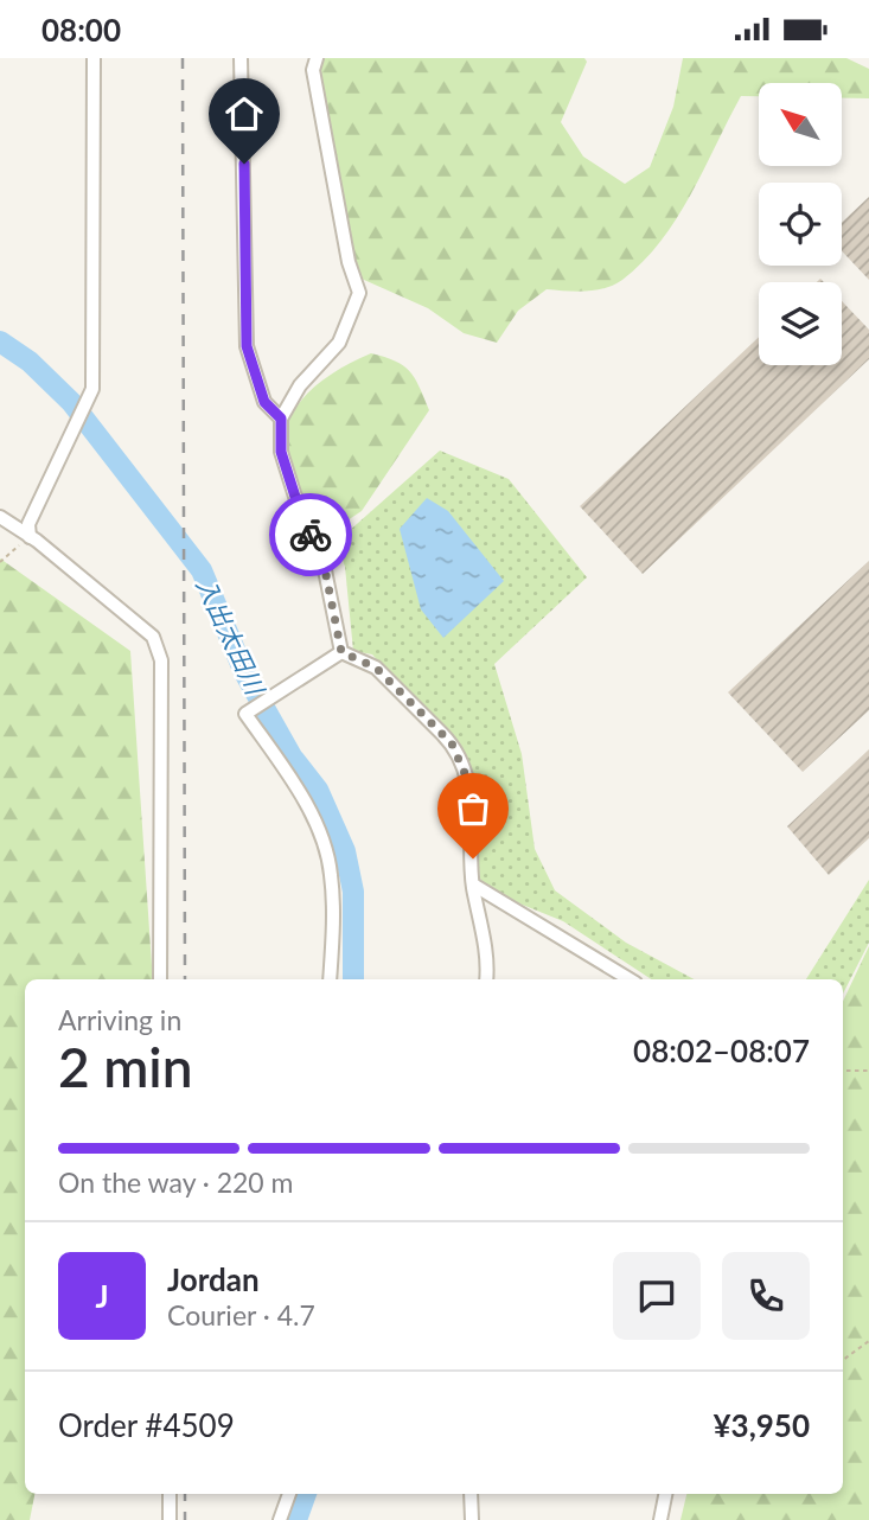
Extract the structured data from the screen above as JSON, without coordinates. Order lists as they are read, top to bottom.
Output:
{
  "water": ["入出太田川"],
  "north": "top left",
  "page": {
    "status": "08:00",
    "heading": ["2 min", "Arriving in", "08:02–08:07"],
    "panel": [
      "Jordan",
      "Courier · 4.7",
      "Order #4509",
      "¥3,950"
    ],
    "bar": "On the way · 220 m",
    "round": "J"
  }
}
